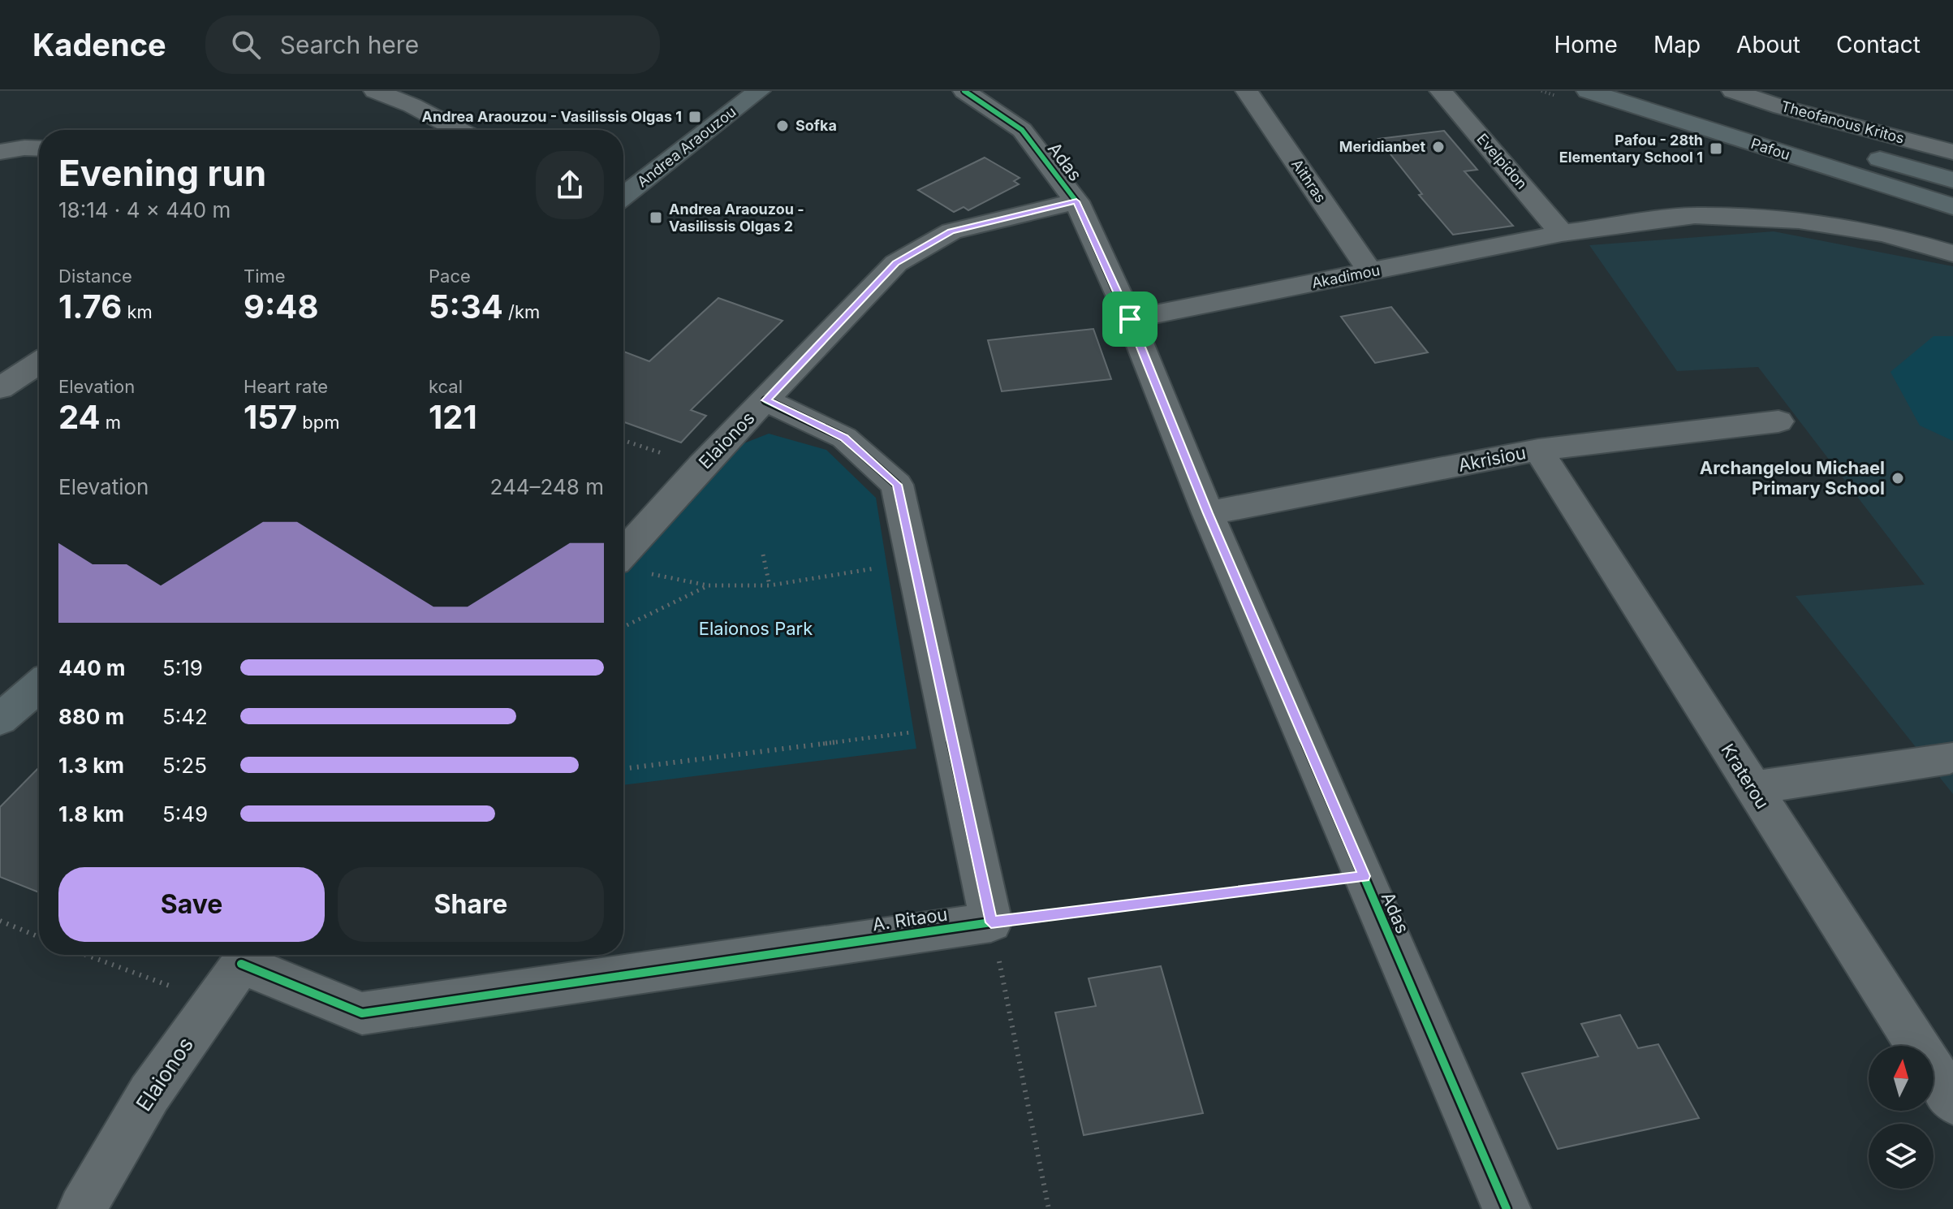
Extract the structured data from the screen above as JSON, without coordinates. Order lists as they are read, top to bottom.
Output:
{
  "streets": {
    "main road": ["Andrea Araouzou", "Pafou"],
    "street": [
      "Theofanous Kritos",
      "Adas",
      "Evelpidon",
      "Aithras",
      "Akadimou",
      "Elaionos",
      "Akrisiou",
      "Kraterou",
      "A. Ritaou"
    ]
  },
  "crossings": [
    ["Adas", "Akadimou"],
    ["Adas", "Elaionos"],
    ["Adas", "Akrisiou"],
    ["Evelpidon", "Akadimou"],
    ["Aithras", "Akadimou"],
    ["Elaionos", "A. Ritaou"],
    ["Akrisiou", "Kraterou"]
  ],
  "parks": ["Elaionos Park"],
  "places": {
    "transit": ["Andrea Araouzou - Vasilissis Olgas 1", "Pafou - 28th Elementary School 1", "Andrea Araouzou - Vasilissis Olgas 2"],
    "other": ["Sofka", "Meridianbet", "Archangelou Michael Primary School"]
  },
  "north": "top",
  "page": {
    "header": "Kadence",
    "search": "Search here",
    "nav": [
      "Home",
      "Map",
      "About",
      "Contact"
    ],
    "heading": ["Evening run", "18:14 · 4 × 440 m"],
    "stats": [
      ["Distance", "1.76 km"],
      ["Time", "9:48"],
      ["Pace", "5:34 /km"],
      ["Elevation", "24 m"],
      ["Heart rate", "157 bpm"],
      ["kcal", "121"]
    ],
    "chart": ["Elevation", "244–248 m"],
    "list": [
      {
        "name": "440 m",
        "note": "5:19"
      },
      {
        "name": "880 m",
        "note": "5:42"
      },
      {
        "name": "1.3 km",
        "note": "5:25"
      },
      {
        "name": "1.8 km",
        "note": "5:49"
      }
    ],
    "buttons": ["Save", "Share"]
  }
}
